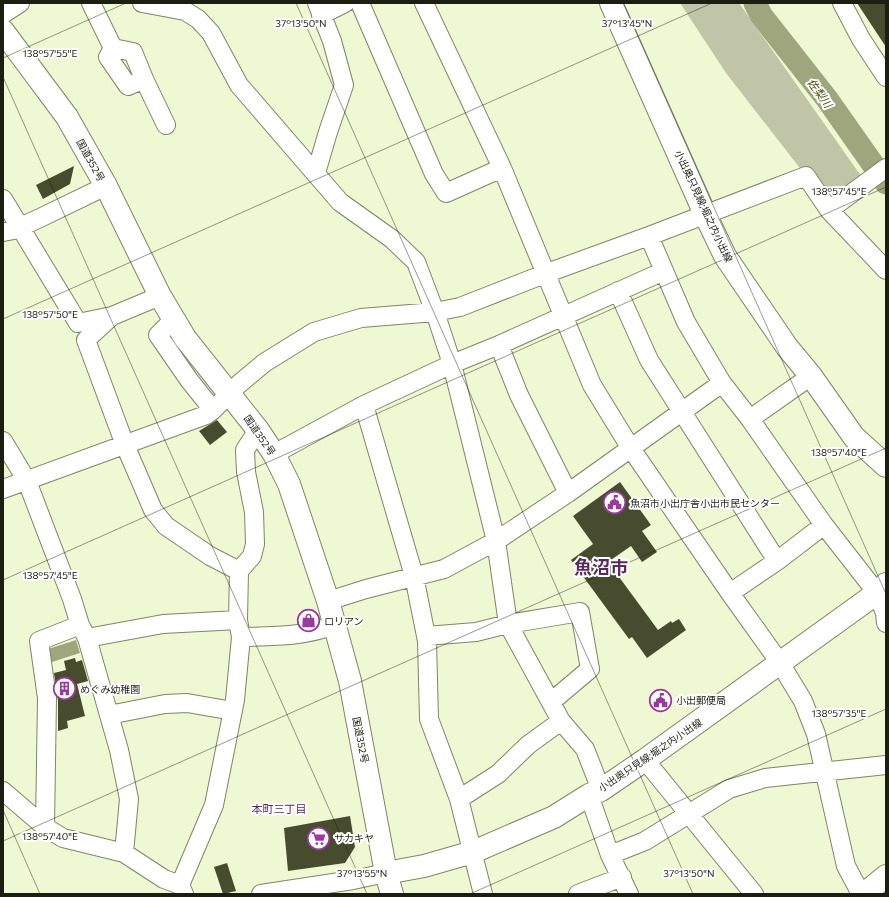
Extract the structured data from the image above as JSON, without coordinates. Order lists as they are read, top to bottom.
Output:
{
  "streets": {
    "main road": ["国道352号", "小出奥只見線;堀之内小出線"]
  },
  "crossings": [
    ["国道352号", "小出奥只見線;堀之内小出線"]
  ],
  "districts": ["魚沼市", "本町三丁目"],
  "water": ["佐梨川"],
  "places": {
    "public building": ["魚沼市小出庁舎小出市民センター", "小出郵便局"],
    "shop": ["ロリアン"],
    "building": ["めぐみ幼稚園"],
    "supermarket": ["サカキヤ"]
  },
  "coordinates": [
    "37°13'50\"N",
    "37°13'45\"N",
    "138°57'55\"E",
    "138°57'45\"E",
    "138°57'50\"E",
    "138°57'40\"E",
    "138°57'35\"E",
    "37°13'55\"N"
  ]
}
